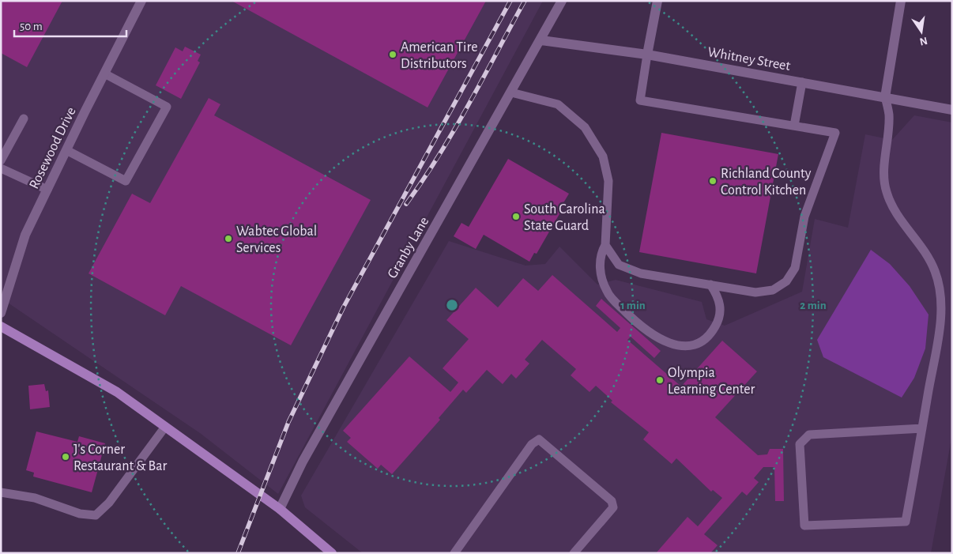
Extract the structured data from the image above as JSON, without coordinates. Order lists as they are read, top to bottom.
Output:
{
  "streets": {
    "street": ["Whitney Street", "Rosewood Drive", "Granby Lane"]
  },
  "crossings": [
    ["Whitney Street", "Granby Lane"]
  ],
  "places": [
    "American Tire Distributors",
    "Richland County Control Kitchen",
    "South Carolina State Guard",
    "Wabtec Global Services",
    "Olympia Learning Center",
    "J's Corner Restaurant & Bar"
  ],
  "scale_bar": "50 m",
  "north": "bottom",
  "rings": ["1 min", "2 min"]
}
